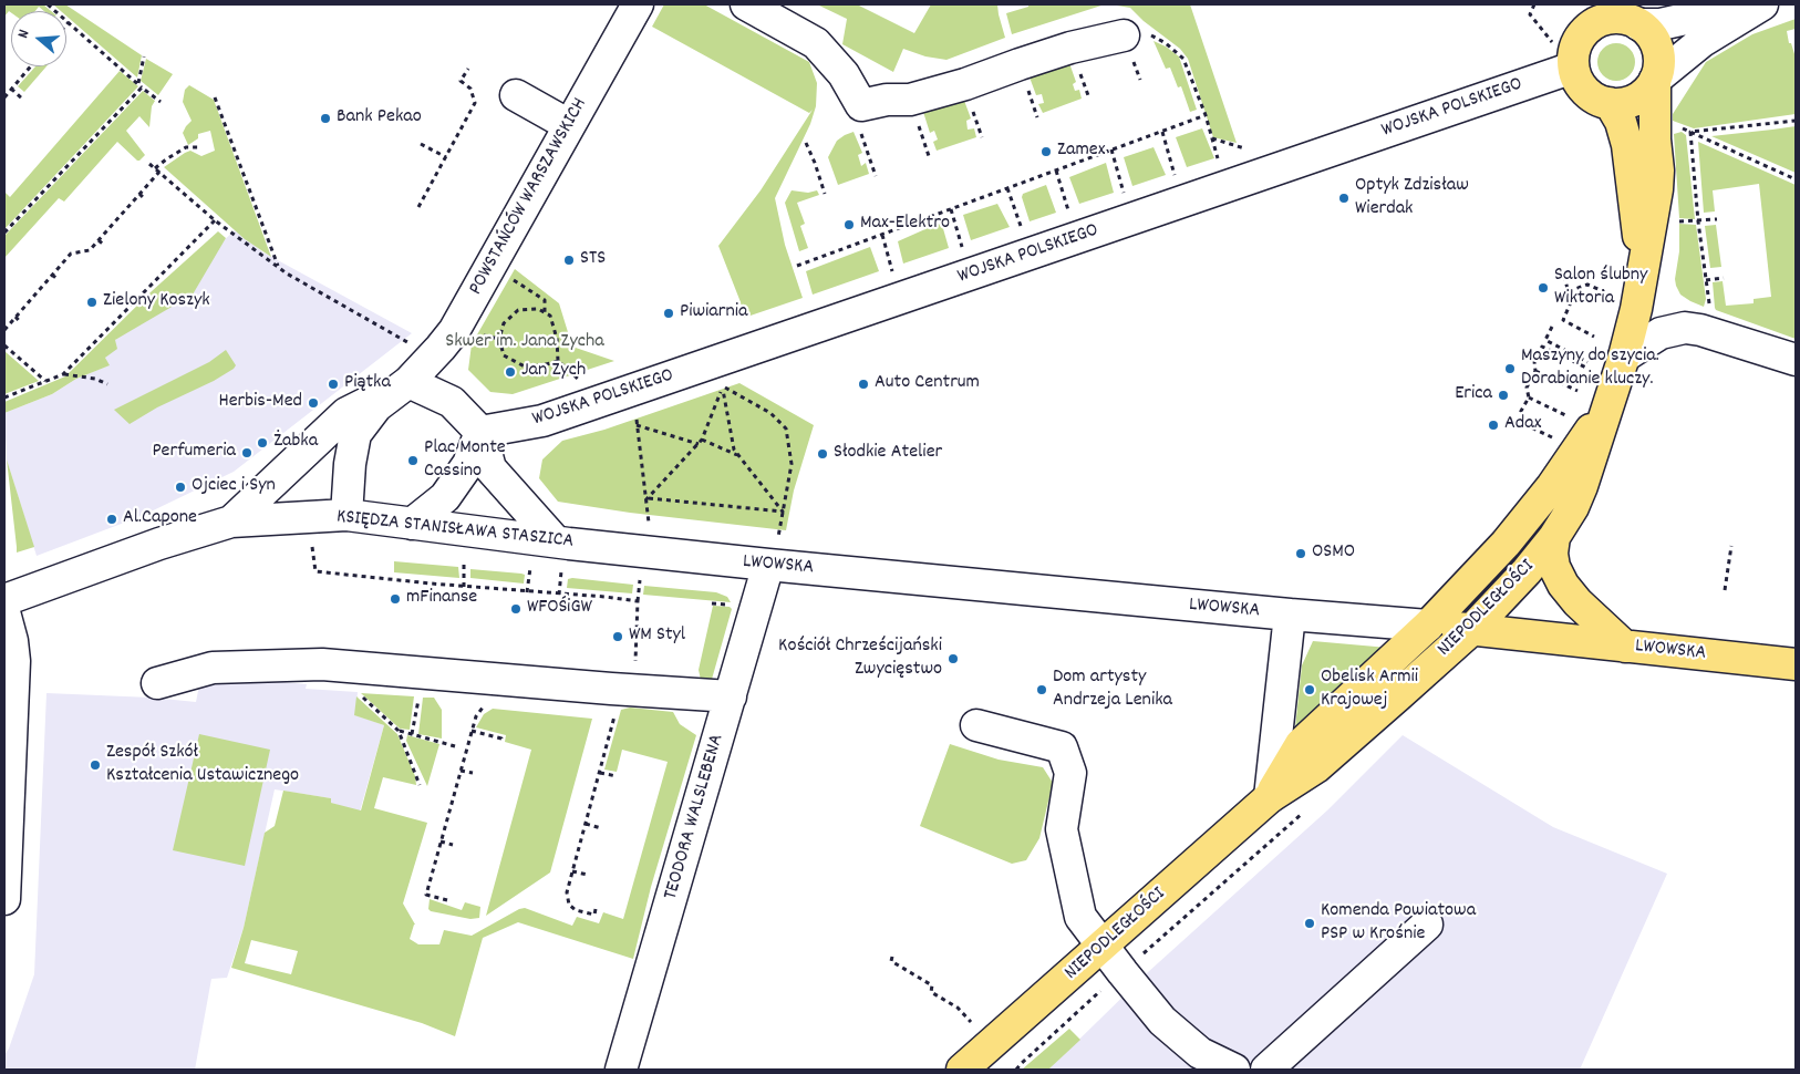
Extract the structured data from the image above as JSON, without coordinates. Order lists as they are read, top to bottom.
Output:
{
  "streets": {
    "main road": ["LWOWSKA", "NIEPODLEGŁOŚCI"],
    "street": [
      "WOJSKA POLSKIEGO",
      "POWSTAŃCÓW WARSZAWSKICH",
      "KSIĘDZA STANISŁAWA STASZICA",
      "TEODORA WALSLEBENA"
    ]
  },
  "crossings": [
    ["WOJSKA POLSKIEGO", "POWSTAŃCÓW WARSZAWSKICH"],
    ["WOJSKA POLSKIEGO", "KSIĘDZA STANISŁAWA STASZICA"],
    ["WOJSKA POLSKIEGO", "NIEPODLEGŁOŚCI"],
    ["POWSTAŃCÓW WARSZAWSKICH", "KSIĘDZA STANISŁAWA STASZICA"],
    ["KSIĘDZA STANISŁAWA STASZICA", "LWOWSKA"],
    ["LWOWSKA", "NIEPODLEGŁOŚCI"],
    ["LWOWSKA", "TEODORA WALSLEBENA"]
  ],
  "parks": ["Skwer im. Jana Zycha"],
  "places": [
    "Bank Pekao",
    "Zamex",
    "Optyk Zdzisław Wierdak",
    "Max-Elektro",
    "STS",
    "Salon ślubny Wiktoria",
    "Zielony Koszyk",
    "Piwiarnia",
    "Maszyny do szycia. Dorabianie kluczy.",
    "Jan Zych",
    "Piątka",
    "Auto Centrum",
    "Erica",
    "Herbis-Med",
    "Adax",
    "Żabka",
    "Perfumeria",
    "Słodkie Atelier",
    "Plac Monte Cassino",
    "Ojciec i Syn",
    "Al.Capone",
    "OSMO",
    "mFinanse",
    "WFOŚiGW",
    "WM Styl",
    "Kościół Chrześcijański Zwycięstwo",
    "Dom artysty Andrzeja Lenika",
    "Obelisk Armii Krajowej",
    "Zespół Szkół Kształcenia Ustawicznego",
    "Komenda Powiatowa PSP w Krośnie"
  ],
  "north": "left"
}
